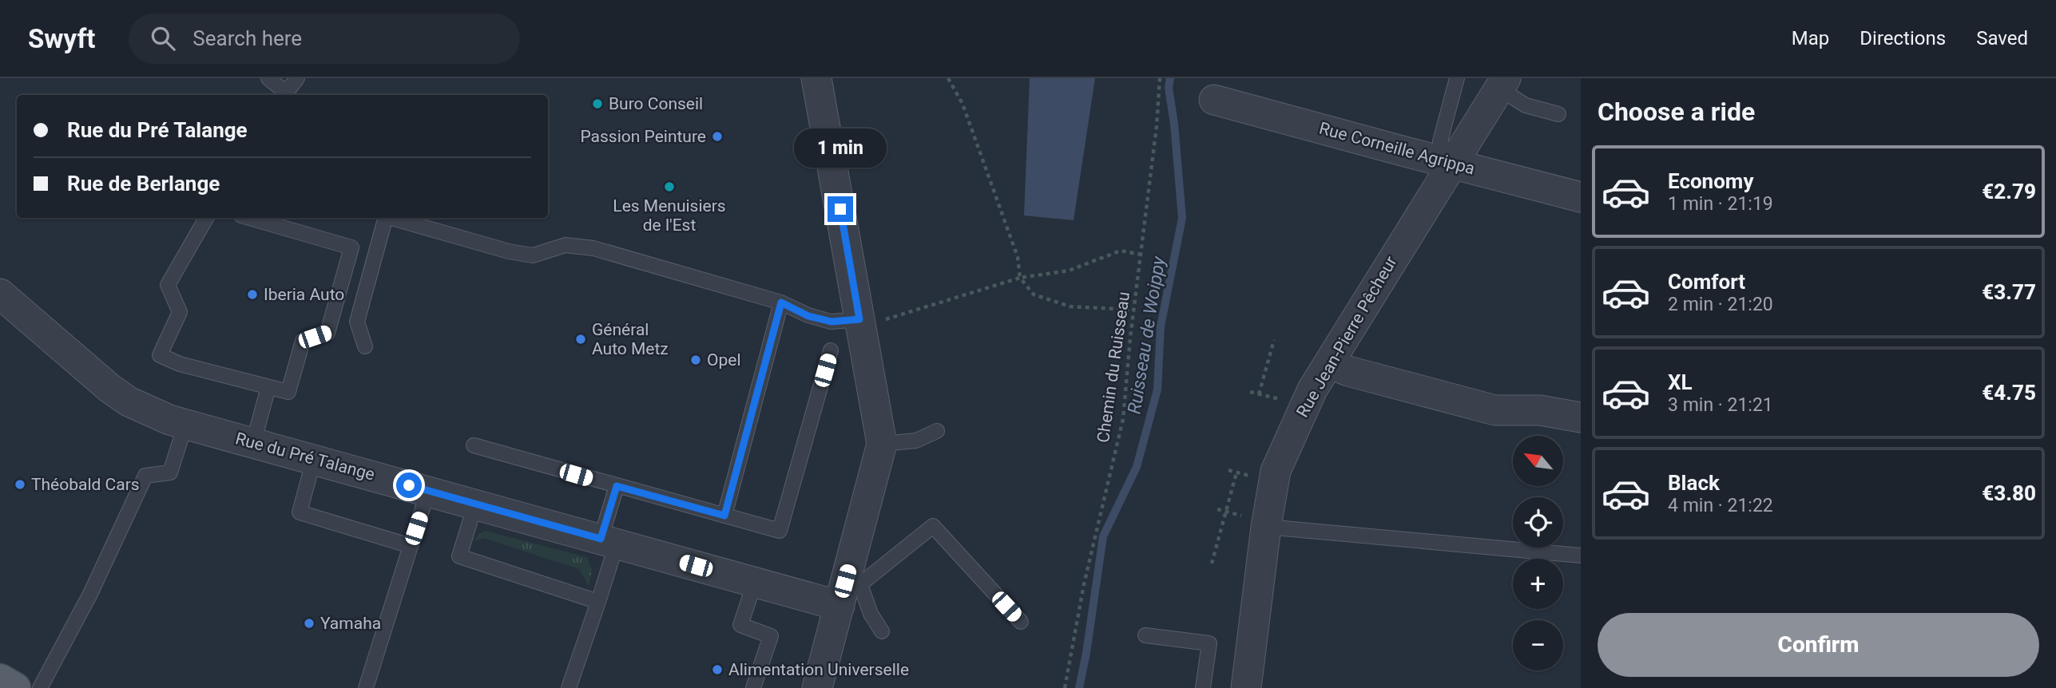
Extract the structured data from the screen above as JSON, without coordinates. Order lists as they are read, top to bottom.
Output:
{
  "streets": {
    "street": ["Rue Corneille Agrippa", "Rue Jean-Pierre Pêcheur", "Rue du Pré Talange"],
    "path": ["Chemin du Ruisseau"]
  },
  "crossings": [
    ["Rue Corneille Agrippa", "Rue Jean-Pierre Pêcheur"]
  ],
  "water": ["Ruisseau de Woippy"],
  "places": [
    "Buro Conseil",
    "Passion Peinture",
    "Les Menuisiers de l'Est",
    "Iberia Auto",
    "Général Auto Metz",
    "Opel",
    "Théobald Cars",
    "Yamaha",
    "Alimentation Universelle"
  ],
  "north": "top left",
  "page": {
    "header": "Swyft",
    "search": "Search here",
    "nav": ["Map", "Directions", "Saved"],
    "heading": "Choose a ride",
    "banner": ["Rue du Pré Talange", "Rue de Berlange"],
    "bubble": "1 min",
    "list": [
      {
        "name": "Economy",
        "note": "1 min · 21:19",
        "value": "€2.79"
      },
      {
        "name": "Comfort",
        "note": "2 min · 21:20",
        "value": "€3.77"
      },
      {
        "name": "XL",
        "note": "3 min · 21:21",
        "value": "€4.75"
      },
      {
        "name": "Black",
        "note": "4 min · 21:22",
        "value": "€3.80"
      }
    ],
    "map_buttons": ["+", "−"],
    "buttons": "Confirm"
  }
}
